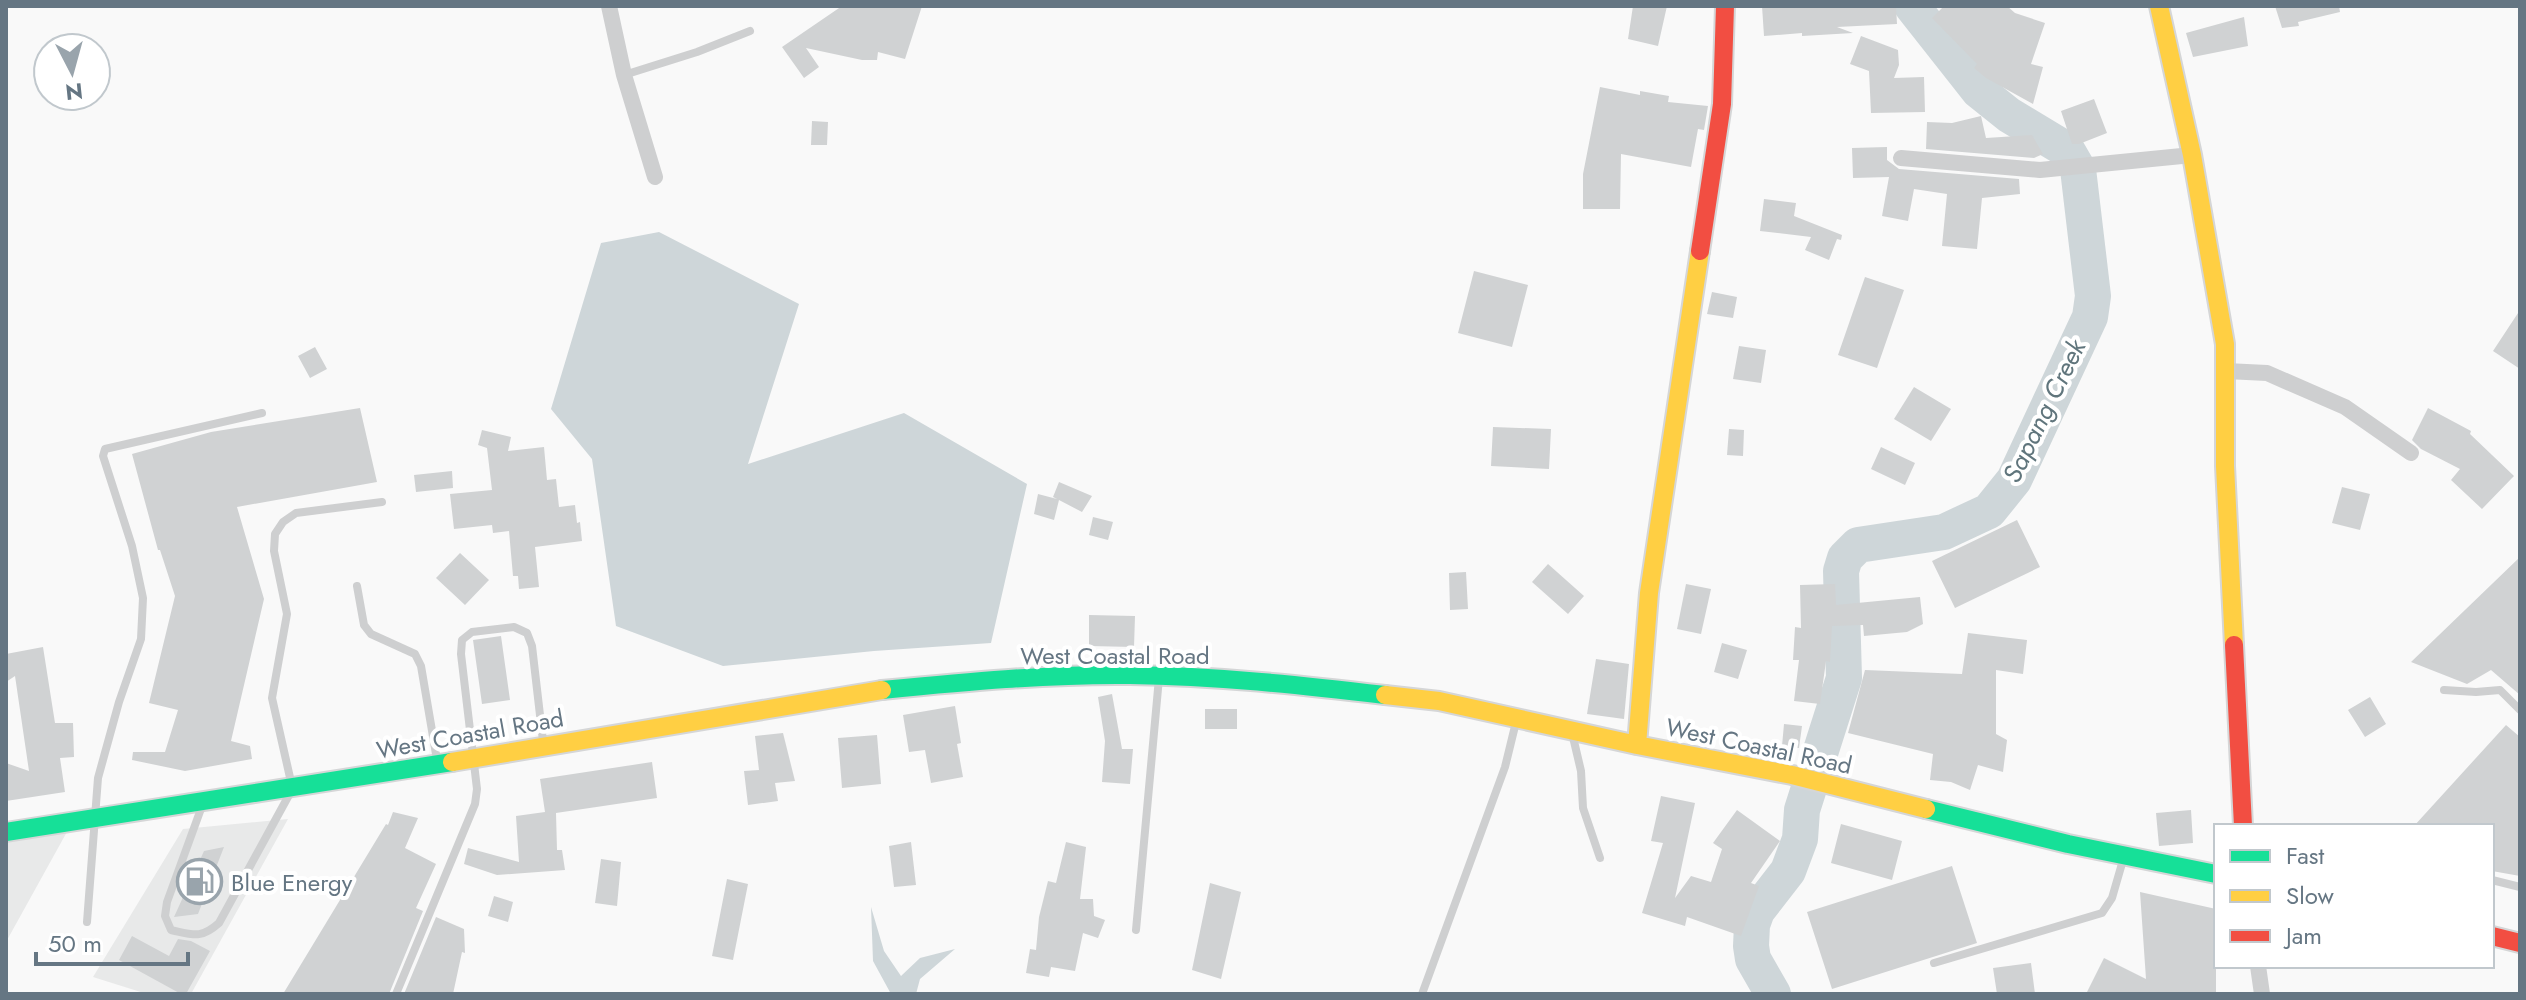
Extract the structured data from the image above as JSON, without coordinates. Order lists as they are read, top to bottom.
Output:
{
  "streets": {
    "main road": ["West Coastal Road"]
  },
  "water": ["Sapang Creek"],
  "places": {
    "fuel station": ["Blue Energy"]
  },
  "legend": ["Fast", "Slow", "Jam"],
  "scale_bar": "50 m",
  "north": "bottom"
}
